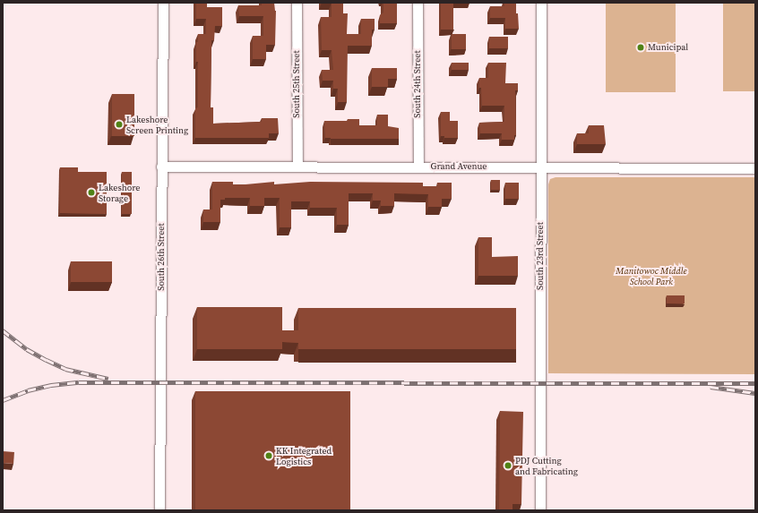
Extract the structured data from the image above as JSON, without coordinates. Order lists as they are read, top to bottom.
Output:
{
  "streets": {
    "street": [
      "South 25th Street",
      "South 24th Street",
      "Grand Avenue",
      "South 23rd Street",
      "South 26th Street"
    ]
  },
  "crossings": [
    ["South 25th Street", "Grand Avenue"],
    ["South 24th Street", "Grand Avenue"],
    ["Grand Avenue", "South 23rd Street"],
    ["Grand Avenue", "South 26th Street"]
  ],
  "parks": ["Manitowoc Middle School Park"],
  "places": [
    "Municipal",
    "Lakeshore Screen Printing",
    "Lakeshore Storage",
    "KK Integrated Logistics",
    "PDJ Cutting and Fabricating"
  ]
}
